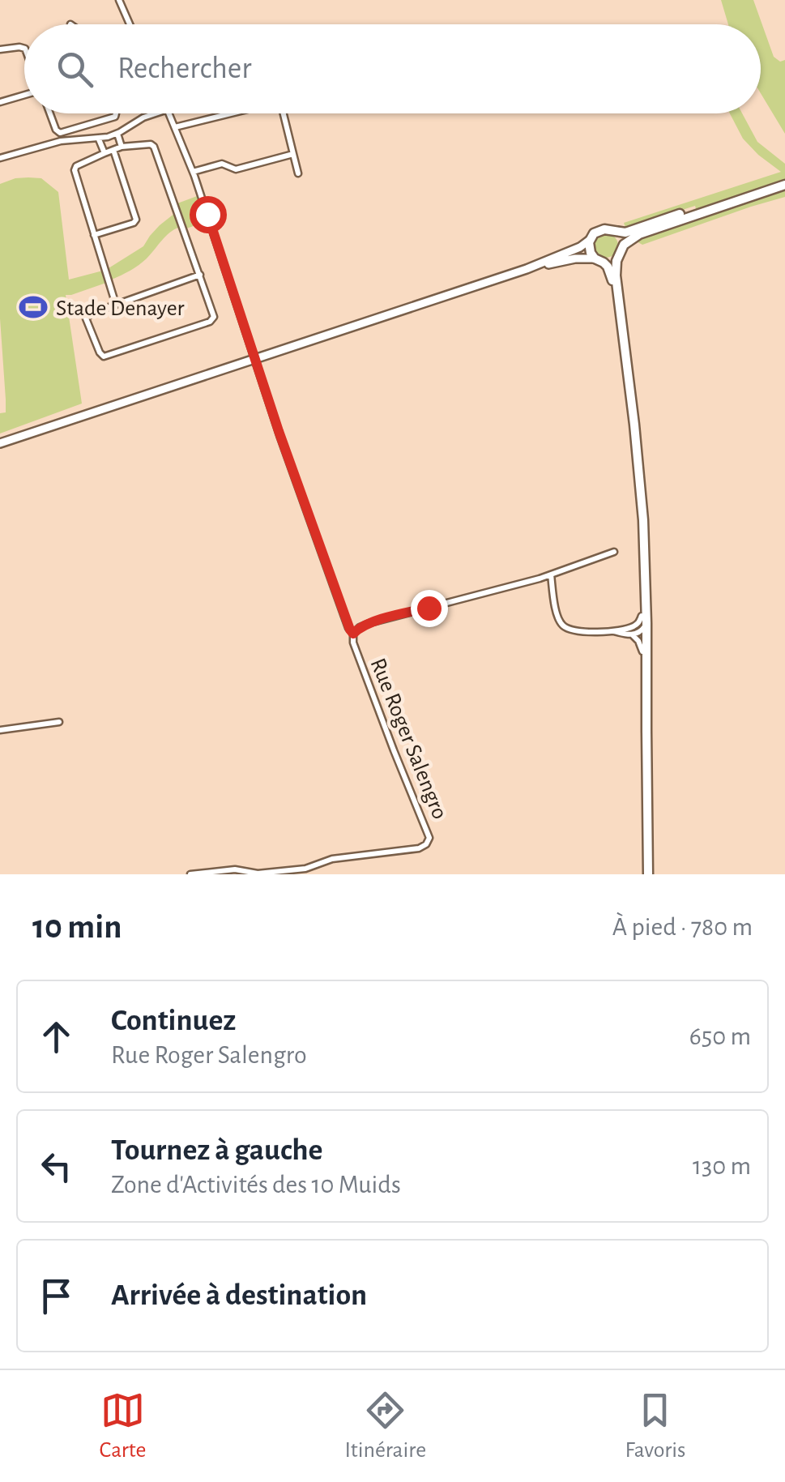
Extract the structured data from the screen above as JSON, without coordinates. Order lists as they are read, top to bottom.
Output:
{
  "streets": {
    "street": ["Rue Roger Salengro"]
  },
  "places": {
    "sports": ["Stade Denayer"]
  },
  "page": {
    "search": "Rechercher",
    "heading": ["10 min", "À pied · 780 m"],
    "list": [
      ["Continuez", "Rue Roger Salengro", "650 m"],
      ["Tournez à gauche", "Zone d'Activités des 10 Muids", "130 m"],
      "Arrivée à destination"
    ],
    "nav": ["Carte", "Itinéraire", "Favoris"]
  }
}
